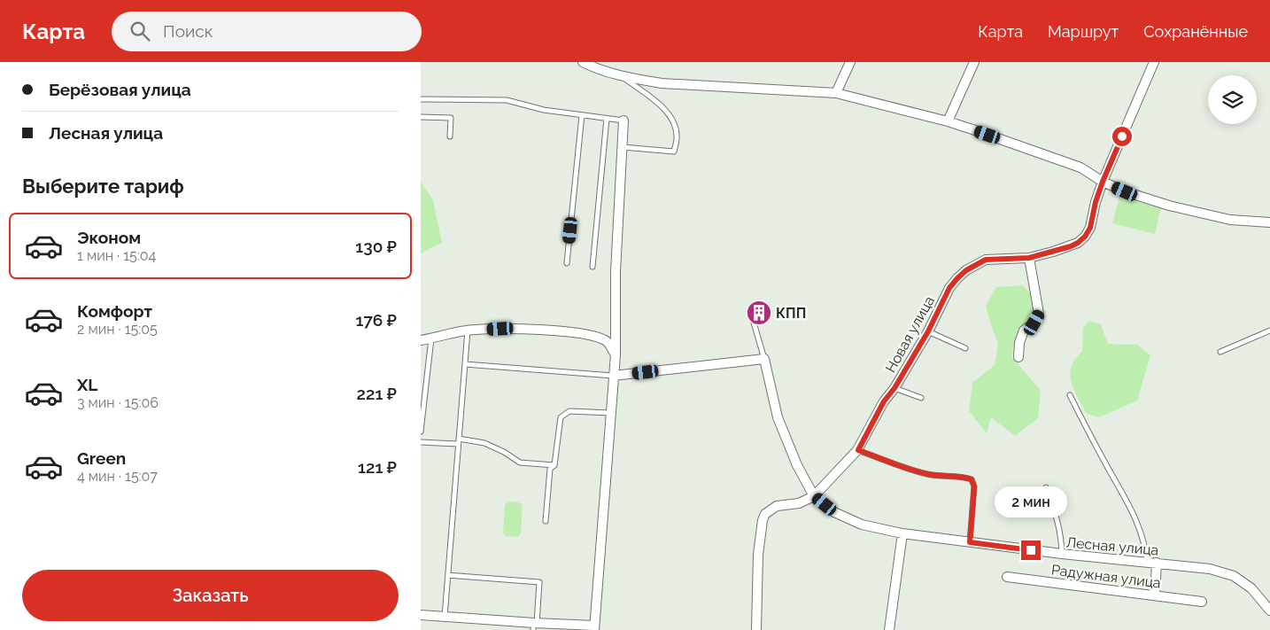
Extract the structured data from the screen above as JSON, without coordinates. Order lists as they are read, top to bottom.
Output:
{
  "streets": {
    "street": ["Новая улица", "Лесная улица", "Радужная улица"]
  },
  "crossings": [
    ["Новая улица", "Лесная улица"]
  ],
  "places": {
    "building": ["КПП"]
  },
  "page": {
    "header": "Карта",
    "search": "Поиск",
    "nav": ["Карта", "Маршрут", "Сохранённые"],
    "banner": ["Берёзовая улица", "Лесная улица"],
    "heading": "Выберите тариф",
    "list": [
      {
        "name": "Эконом",
        "note": "1 мин · 15:04",
        "value": "130 ₽"
      },
      {
        "name": "Комфорт",
        "note": "2 мин · 15:05",
        "value": "176 ₽"
      },
      {
        "name": "XL",
        "note": "3 мин · 15:06",
        "value": "221 ₽"
      },
      {
        "name": "Green",
        "note": "4 мин · 15:07",
        "value": "121 ₽"
      }
    ],
    "bubble": "2 мин",
    "buttons": "Заказать"
  }
}
